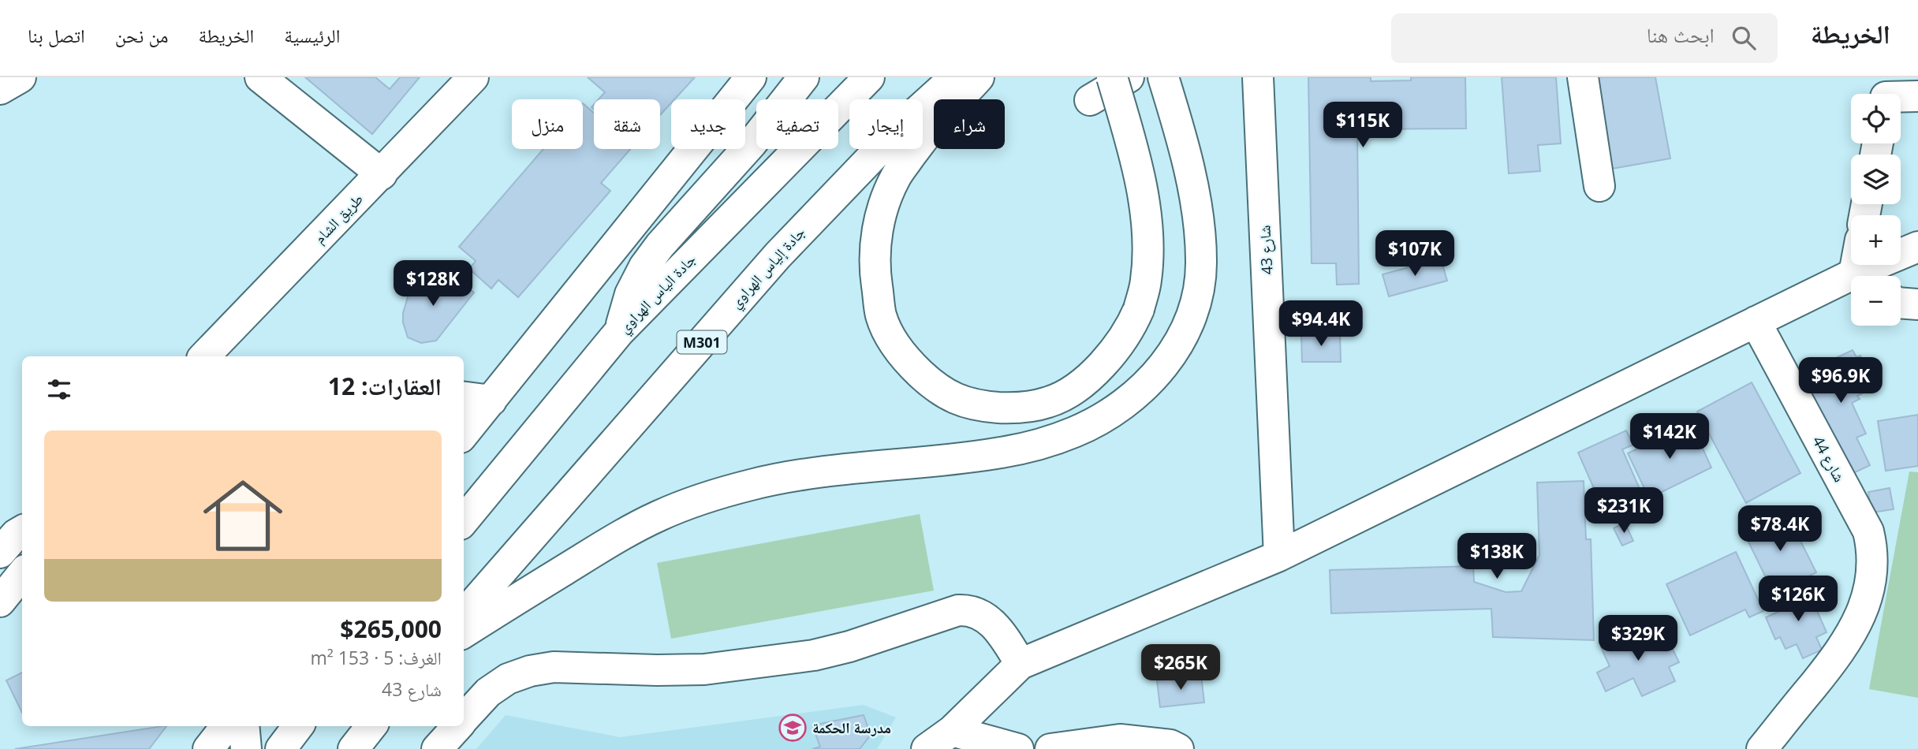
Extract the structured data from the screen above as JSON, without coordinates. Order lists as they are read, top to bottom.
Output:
{
  "streets": {
    "main road": [
      "طريق الشام",
      "شارع 43",
      "جادة إلياس الهراوي",
      "جادة الياس الهراوي",
      "M301",
      "شارع 44"
    ]
  },
  "places": {
    "school or university": ["مدرسة الحكمة"]
  },
  "page": {
    "header": "الخريطة",
    "search": "ابحث هنا",
    "nav": [
      "الرئيسية",
      "الخريطة",
      "من نحن",
      "اتصل بنا"
    ],
    "map_buttons": ["+", "−"],
    "chip": [
      "شراء",
      "إيجار",
      "تصفية",
      "جديد",
      "شقة",
      "منزل"
    ],
    "price": [
      "$115K",
      "$107K",
      "$128K",
      "$94.4K",
      "$96.9K",
      "$142K",
      "$231K",
      "$78.4K",
      "$138K",
      "$126K",
      "$329K",
      "$265K"
    ],
    "heading": "العقارات: 12",
    "list": [
      {
        "name": "$265,000",
        "note": "الغرف: 5 · 153 m² · شارع 43"
      }
    ]
  }
}
